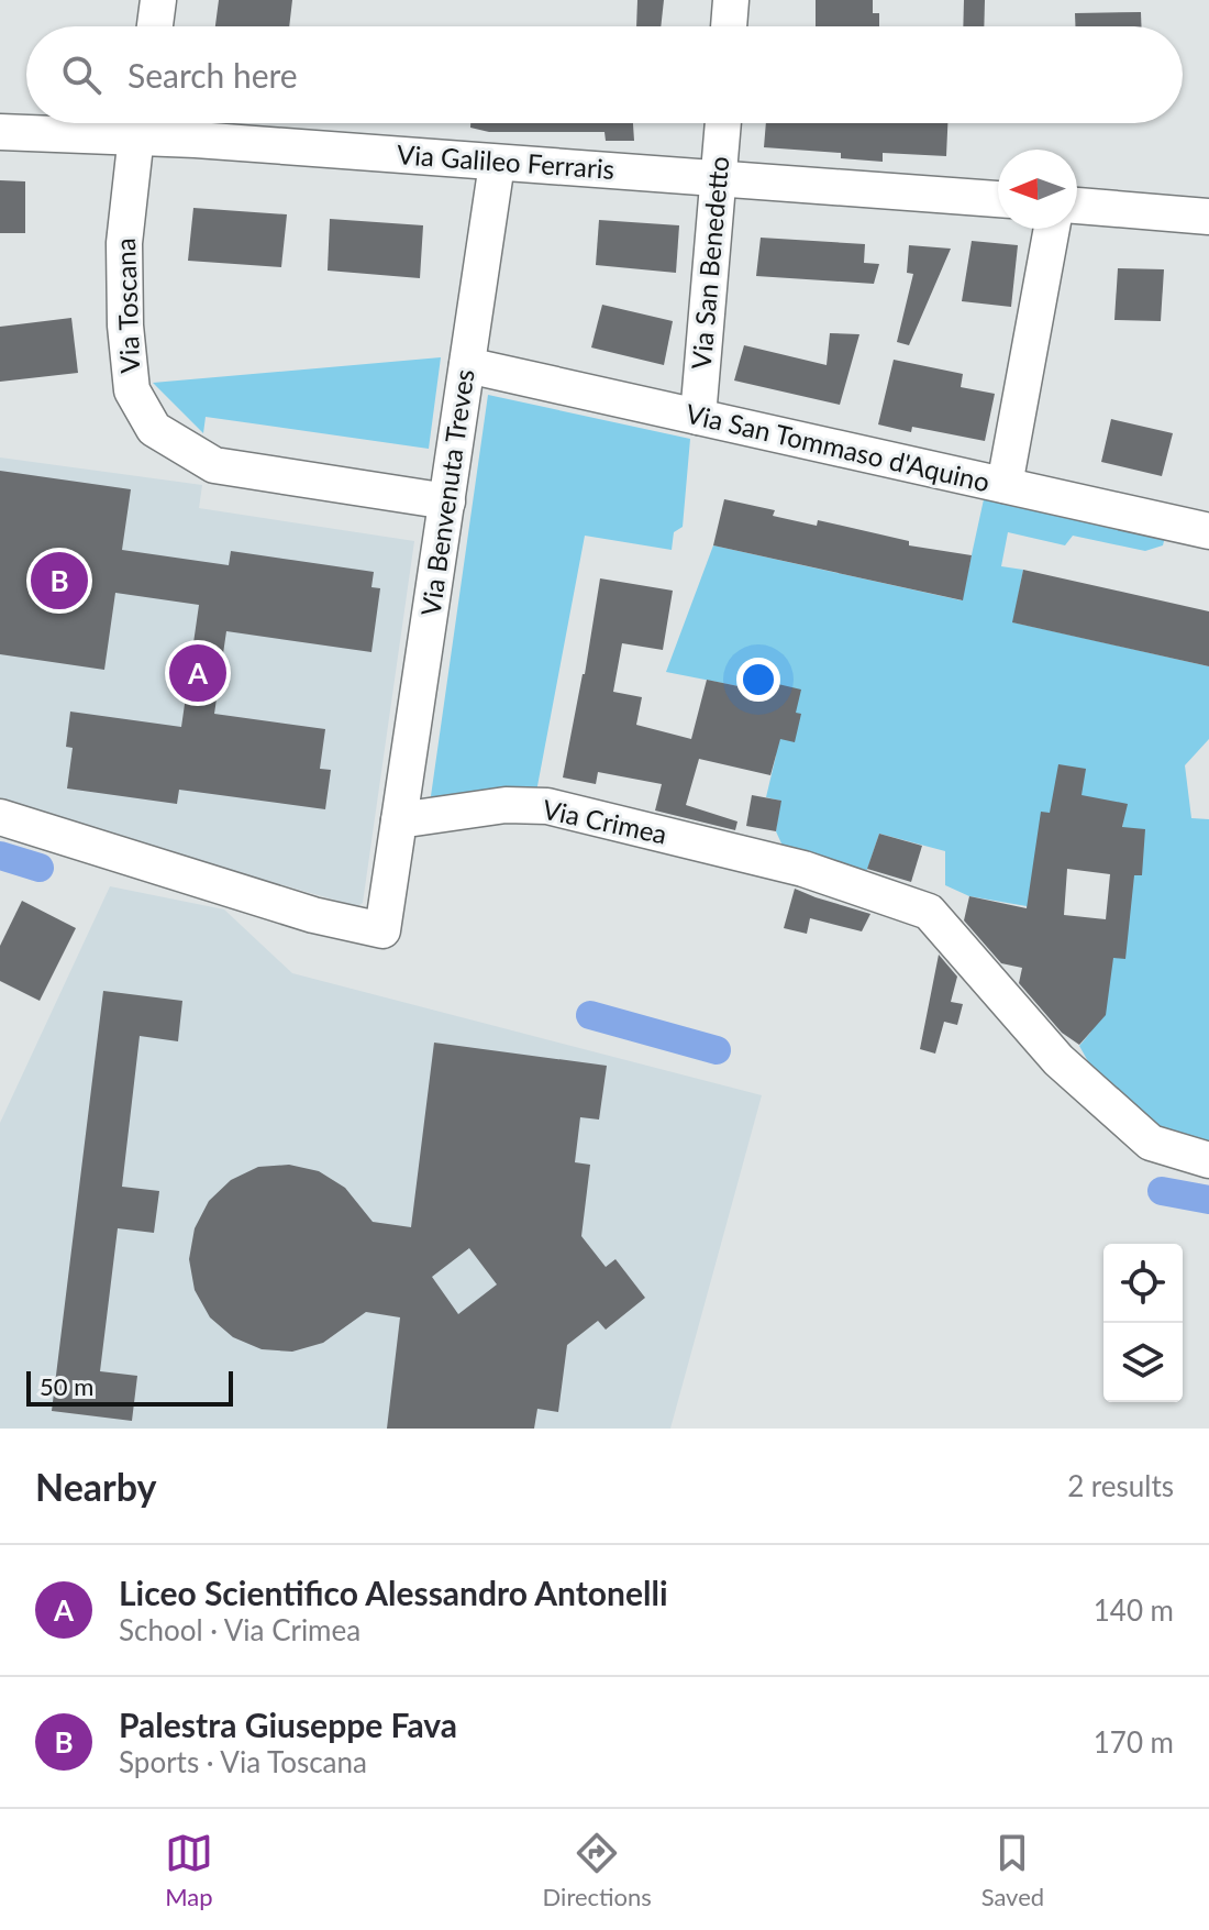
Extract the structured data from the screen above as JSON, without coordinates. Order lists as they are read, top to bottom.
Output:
{
  "streets": {
    "street": [
      "Via Galileo Ferraris",
      "Via San Benedetto",
      "Via Toscana",
      "Via San Tommaso d'Aquino",
      "Via Benvenuta Treves",
      "Via Crimea"
    ]
  },
  "crossings": [
    ["Via Galileo Ferraris", "Via San Benedetto"],
    ["Via Galileo Ferraris", "Via Benvenuta Treves"],
    ["Via San Benedetto", "Via San Tommaso d'Aquino"],
    ["Via Toscana", "Via Benvenuta Treves"],
    ["Via San Tommaso d'Aquino", "Via Benvenuta Treves"],
    ["Via Benvenuta Treves", "Via Crimea"]
  ],
  "scale_bar": "50 m",
  "north": "left",
  "page": {
    "search": "Search here",
    "pins": ["B", "A"],
    "scale": "50 m",
    "heading": ["Nearby", "2 results"],
    "list": [
      {
        "mark": "A",
        "name": "Liceo Scientifico Alessandro Antonelli",
        "note": "School · Via Crimea",
        "value": "140 m"
      },
      {
        "mark": "B",
        "name": "Palestra Giuseppe Fava",
        "note": "Sports · Via Toscana",
        "value": "170 m"
      }
    ],
    "nav": ["Map", "Directions", "Saved"]
  }
}
